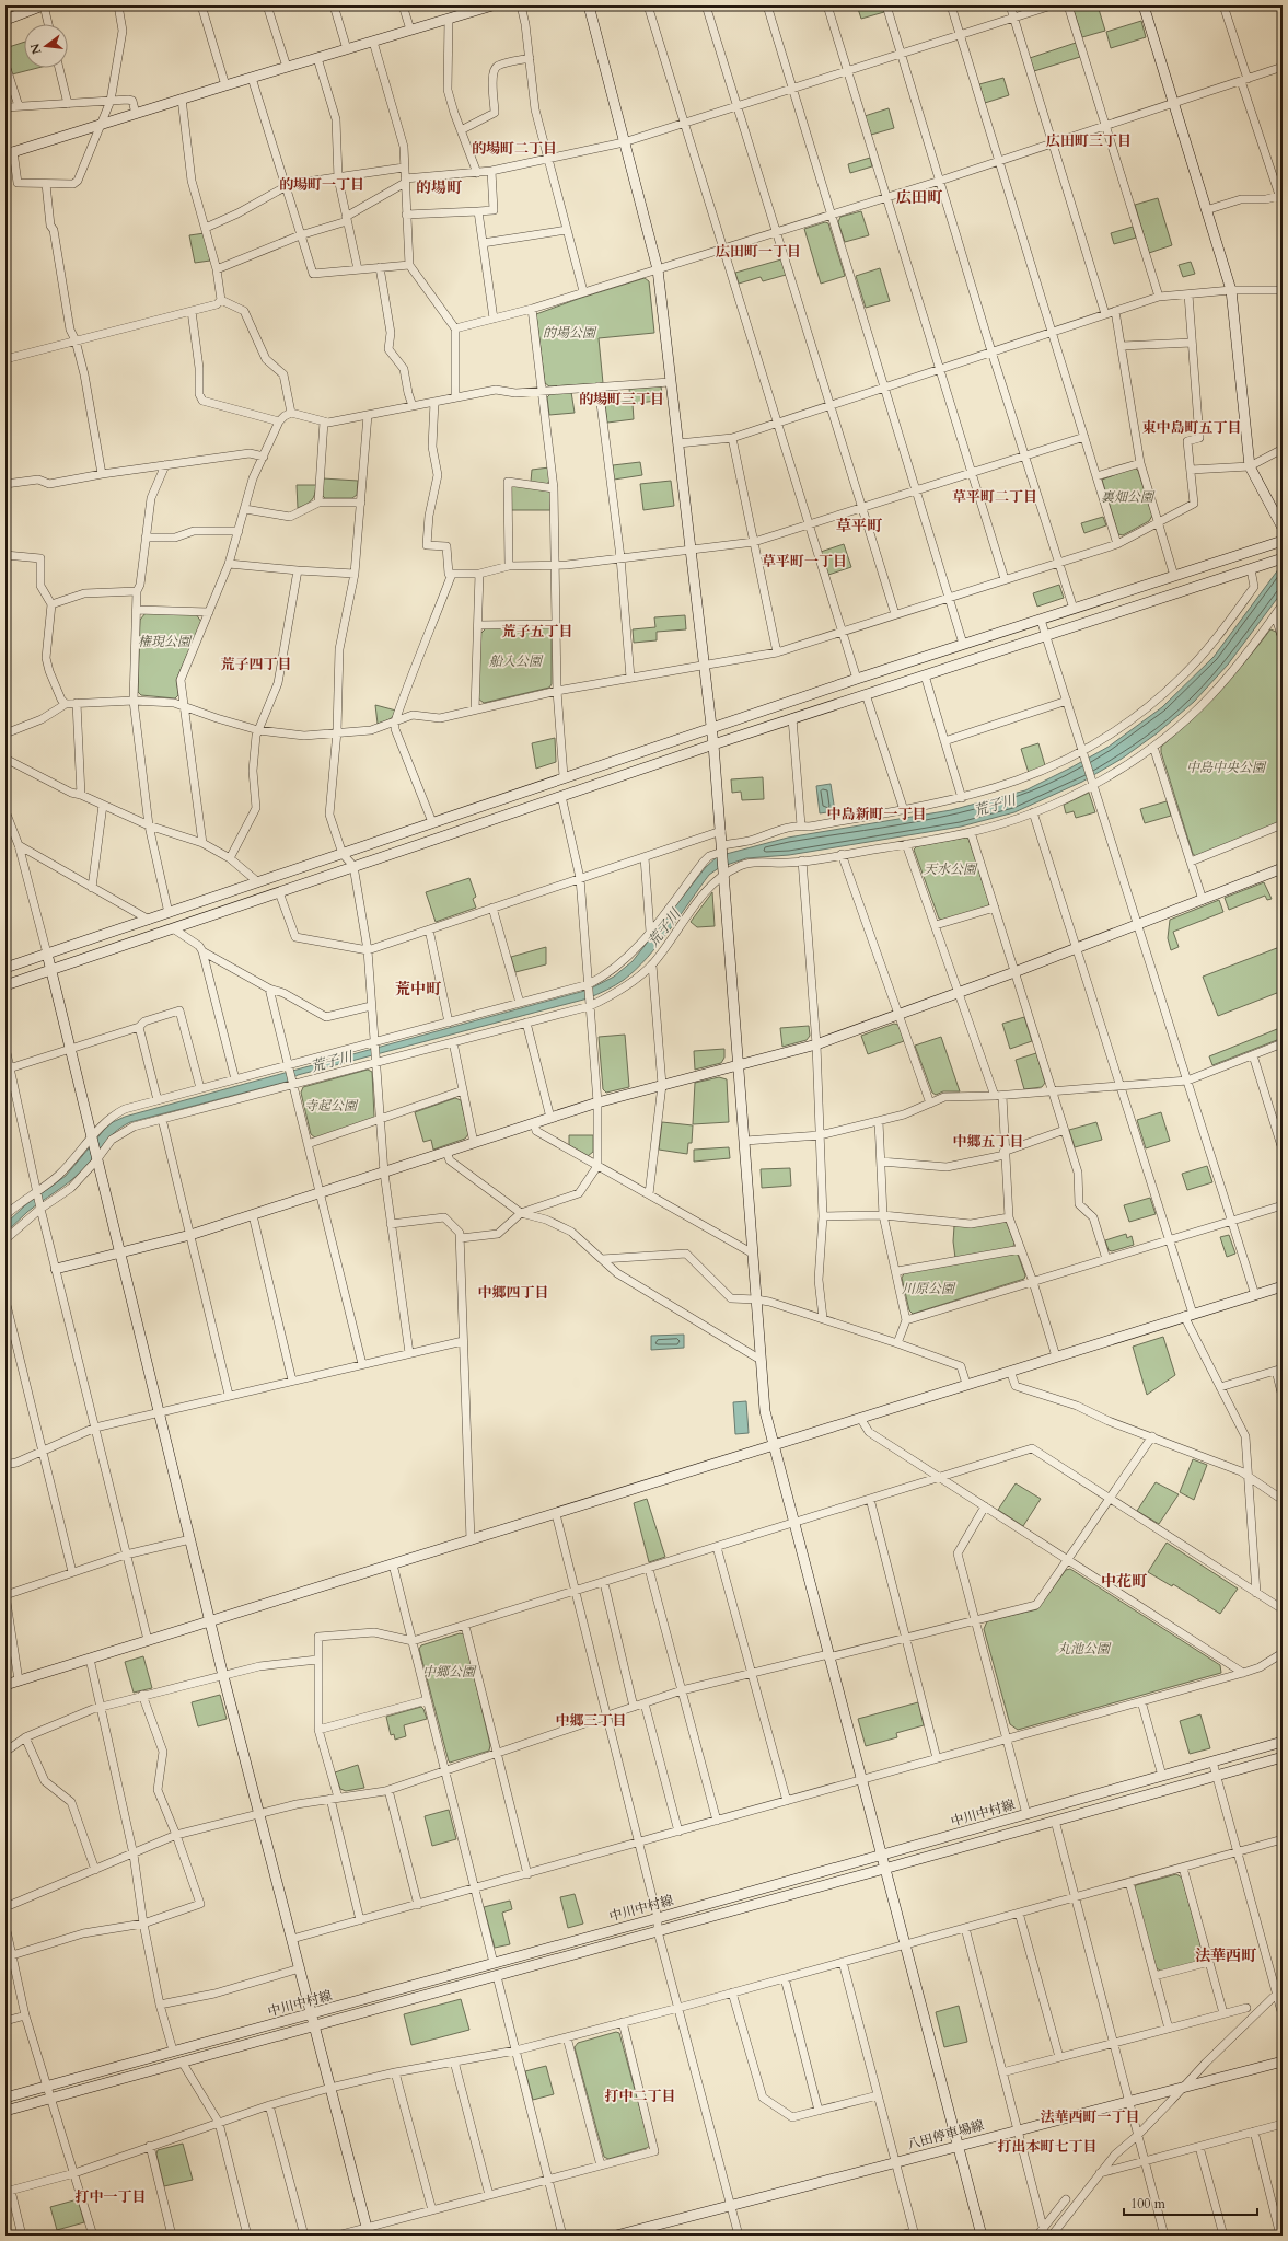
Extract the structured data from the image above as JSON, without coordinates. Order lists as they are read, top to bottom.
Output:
{
  "streets": {
    "street": ["中川中村線", "八田停車場線"]
  },
  "districts": [
    "広田町三丁目",
    "的場町二丁目",
    "的場町一丁目",
    "的場町",
    "広田町",
    "広田町一丁目",
    "的場町三丁目",
    "東中島町五丁目",
    "草平町二丁目",
    "草平町",
    "草平町一丁目",
    "荒子五丁目",
    "荒子四丁目",
    "中島新町一丁目",
    "荒中町",
    "中郷五丁目",
    "中郷四丁目",
    "中花町",
    "中郷三丁目",
    "法華西町",
    "打中二丁目",
    "法華西町一丁目",
    "打出本町七丁目",
    "打中一丁目"
  ],
  "water": ["荒子川"],
  "parks": [
    "的場公園",
    "裏畑公園",
    "権現公園",
    "船入公園",
    "中島中央公園",
    "天水公園",
    "寺起公園",
    "川原公園",
    "丸池公園",
    "中郷公園"
  ],
  "scale_bar": "100 m",
  "north": "left"
}
